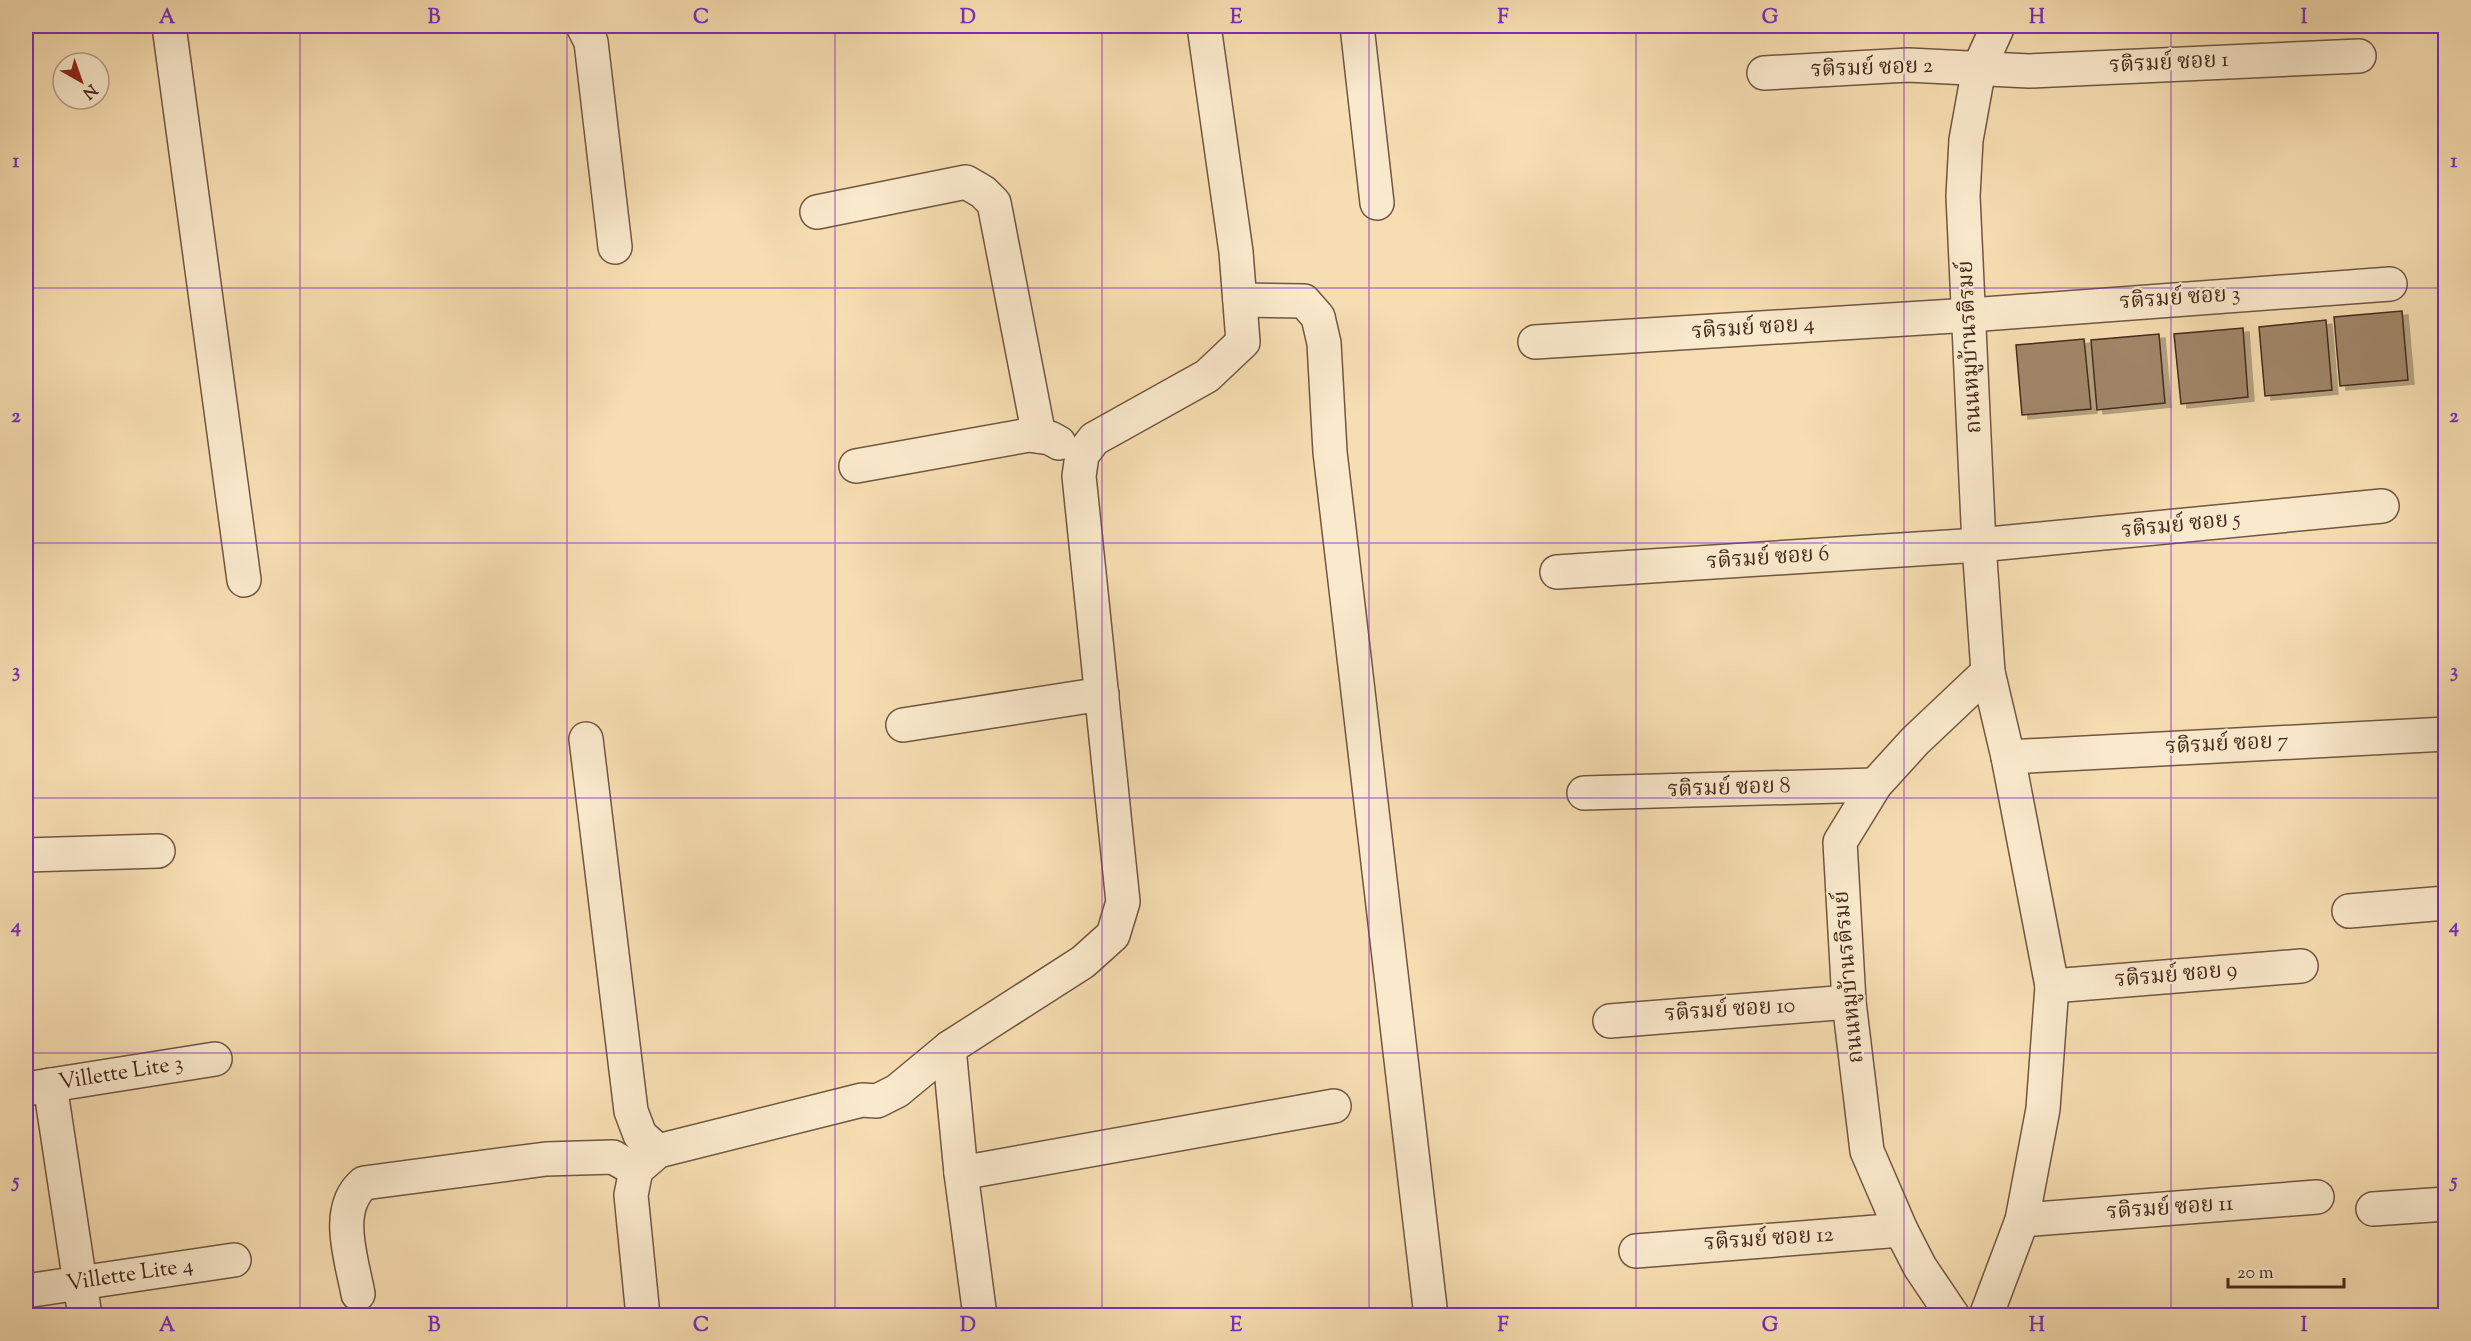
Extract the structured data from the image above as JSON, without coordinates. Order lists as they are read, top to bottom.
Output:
{
  "streets": {
    "street": [
      "รติรมย์ ซอย 1",
      "รติรมย์ ซอย 2",
      "รติรมย์ ซอย 3",
      "รติรมย์ ซอย 4",
      "ถนนหมูบ้านรติรมย์",
      "รติรมย์ ซอย 5",
      "รติรมย์ ซอย 6",
      "รติรมย์ ซอย 7",
      "รติรมย์ ซอย 8",
      "รติรมย์ ซอย 9",
      "รติรมย์ ซอย 10",
      "Villette Lite 3",
      "รติรมย์ ซอย 11",
      "รติรมย์ ซอย 12",
      "Villette Lite 4"
    ]
  },
  "crossings": [
    ["รติรมย์ ซอย 1", "รติรมย์ ซอย 2"],
    ["รติรมย์ ซอย 1", "ถนนหมูบ้านรติรมย์"],
    ["รติรมย์ ซอย 2", "ถนนหมูบ้านรติรมย์"],
    ["รติรมย์ ซอย 3", "รติรมย์ ซอย 4"],
    ["รติรมย์ ซอย 3", "ถนนหมูบ้านรติรมย์"],
    ["รติรมย์ ซอย 4", "ถนนหมูบ้านรติรมย์"],
    ["ถนนหมูบ้านรติรมย์", "รติรมย์ ซอย 5"],
    ["ถนนหมูบ้านรติรมย์", "รติรมย์ ซอย 6"],
    ["ถนนหมูบ้านรติรมย์", "รติรมย์ ซอย 7"],
    ["ถนนหมูบ้านรติรมย์", "รติรมย์ ซอย 8"],
    ["ถนนหมูบ้านรติรมย์", "รติรมย์ ซอย 9"],
    ["ถนนหมูบ้านรติรมย์", "รติรมย์ ซอย 10"],
    ["ถนนหมูบ้านรติรมย์", "รติรมย์ ซอย 11"],
    ["ถนนหมูบ้านรติรมย์", "รติรมย์ ซอย 12"],
    ["รติรมย์ ซอย 5", "รติรมย์ ซอย 6"]
  ],
  "scale_bar": "20 m",
  "north": "bottom right",
  "grid": {
    "columns": [
      "A",
      "B",
      "C",
      "D",
      "E",
      "F",
      "G",
      "H",
      "I"
    ],
    "rows": [
      "1",
      "2",
      "3",
      "4",
      "5"
    ]
  }
}
